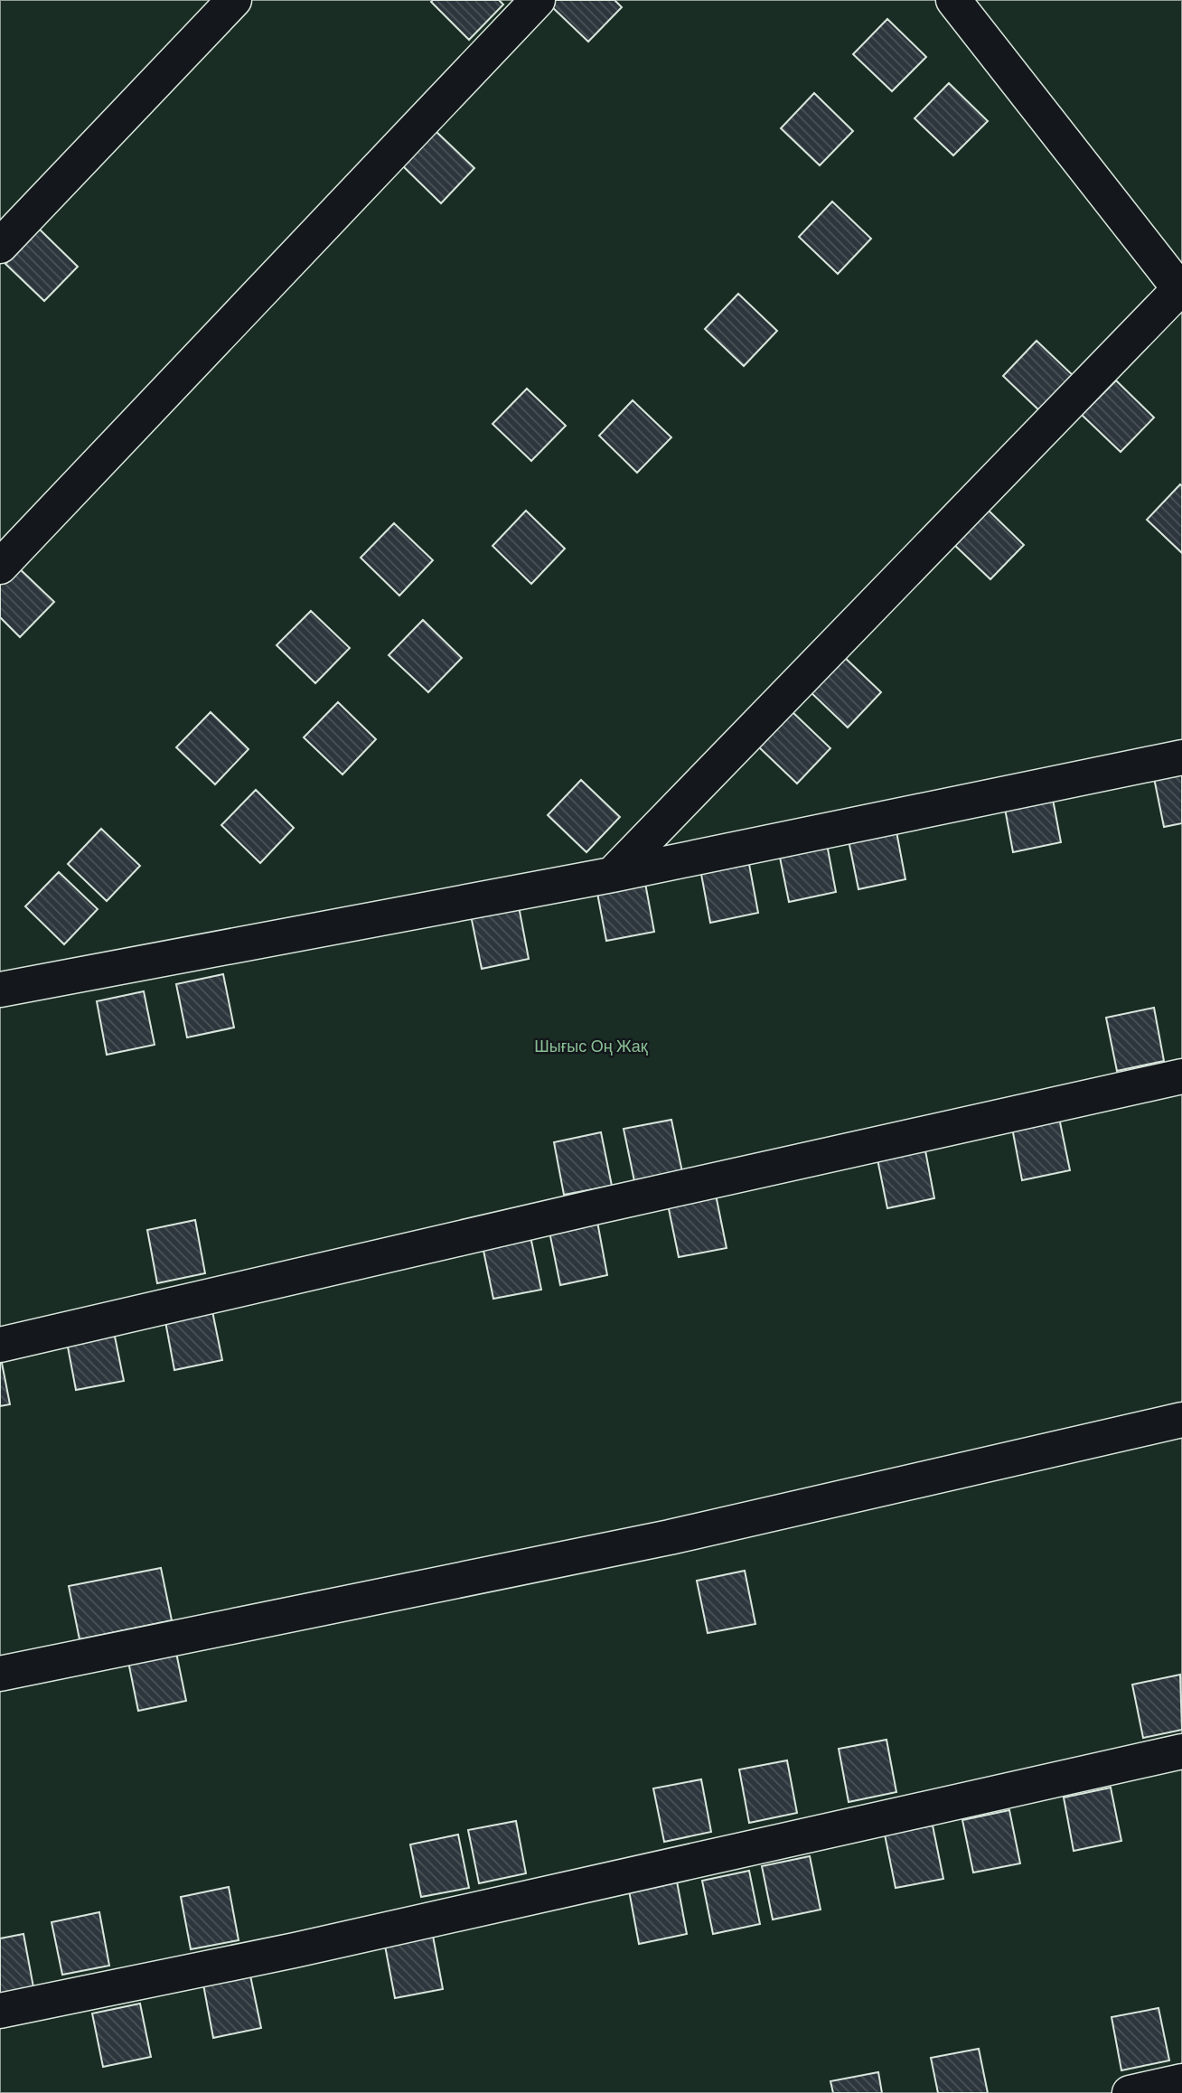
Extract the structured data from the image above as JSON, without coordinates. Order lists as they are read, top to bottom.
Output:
{
  "parks": ["Шығыс Оң Жақ"]
}
